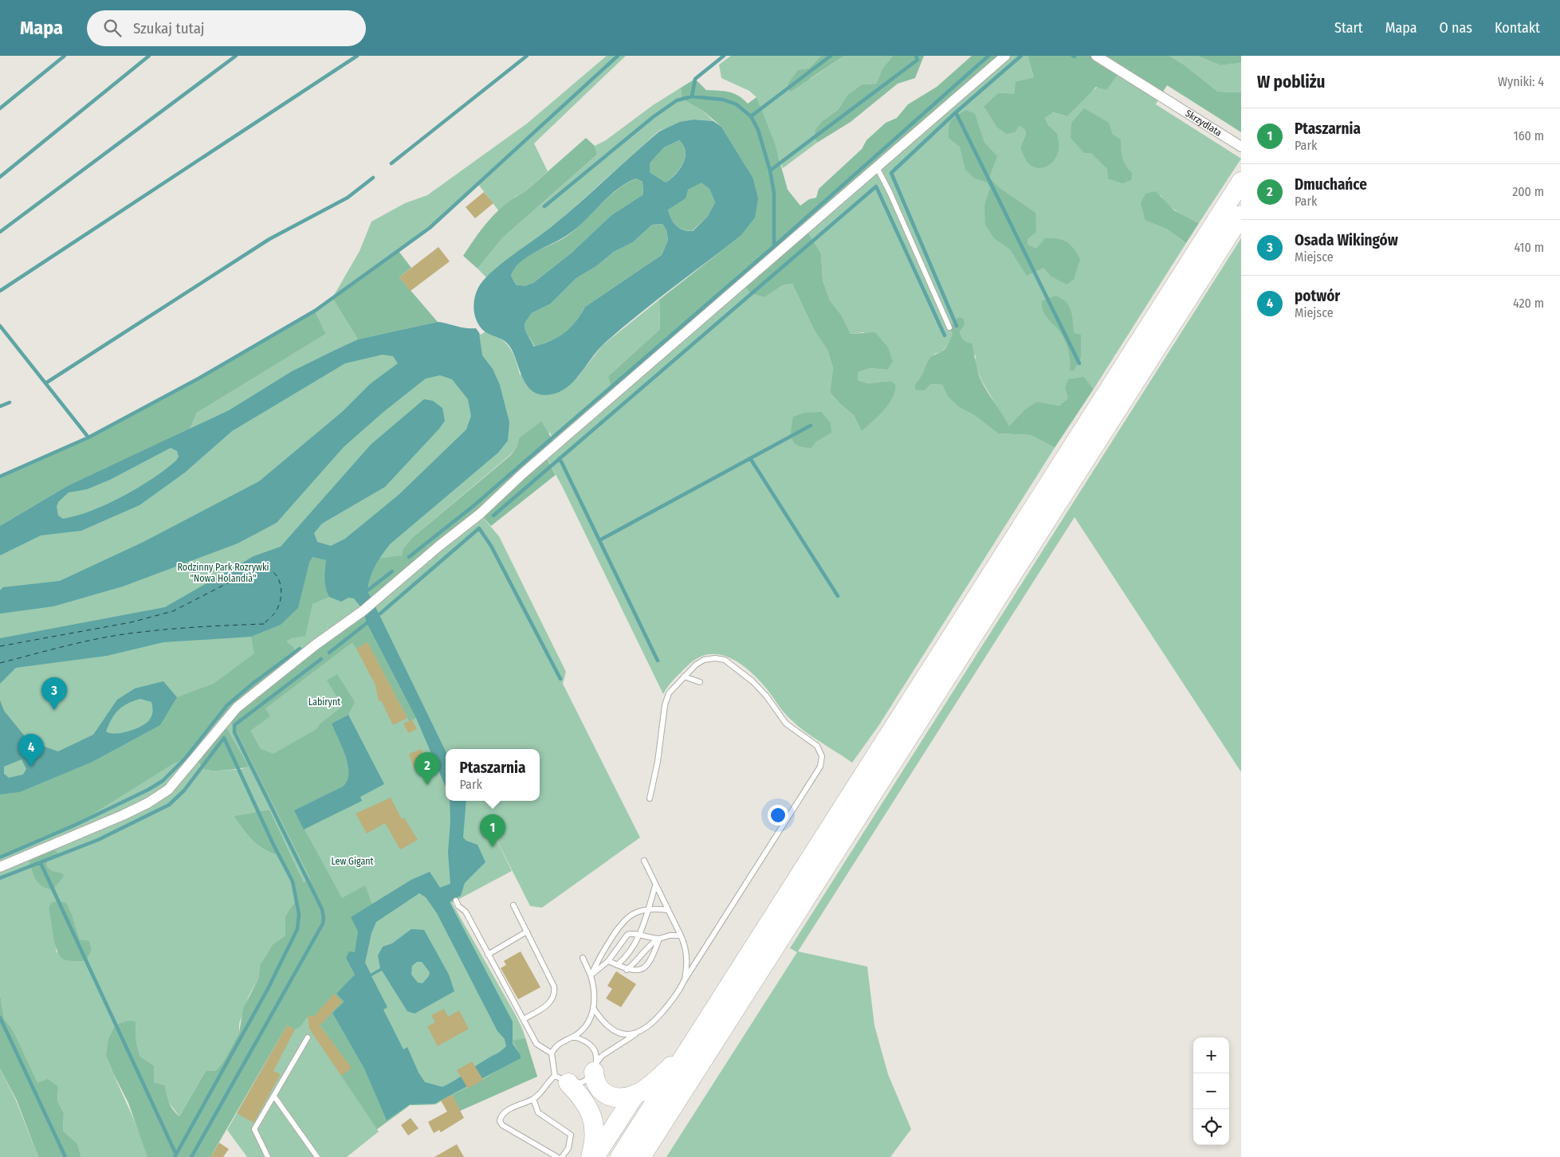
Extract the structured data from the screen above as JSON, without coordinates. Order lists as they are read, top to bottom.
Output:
{
  "streets": {
    "street": ["Skrzydlata"]
  },
  "parks": ["Rodzinny Park Rozrywki \"Nowa Holandia\"", "Labirynt", "Lew Gigant"],
  "page": {
    "header": "Mapa",
    "search": "Szukaj tutaj",
    "nav": [
      "Start",
      "Mapa",
      "O nas",
      "Kontakt"
    ],
    "heading": ["W pobliżu", "Wyniki: 4"],
    "list": [
      {
        "mark": "1",
        "name": "Ptaszarnia",
        "note": "Park",
        "value": "160 m"
      },
      {
        "mark": "2",
        "name": "Dmuchańce",
        "note": "Park",
        "value": "200 m"
      },
      {
        "mark": "3",
        "name": "Osada Wikingów",
        "note": "Miejsce",
        "value": "410 m"
      },
      {
        "mark": "4",
        "name": "potwór",
        "note": "Miejsce",
        "value": "420 m"
      }
    ],
    "pins": [
      "3",
      "4",
      "2",
      "1"
    ],
    "popup": ["Ptaszarnia", "Park"],
    "map_buttons": ["+", "−"]
  }
}
